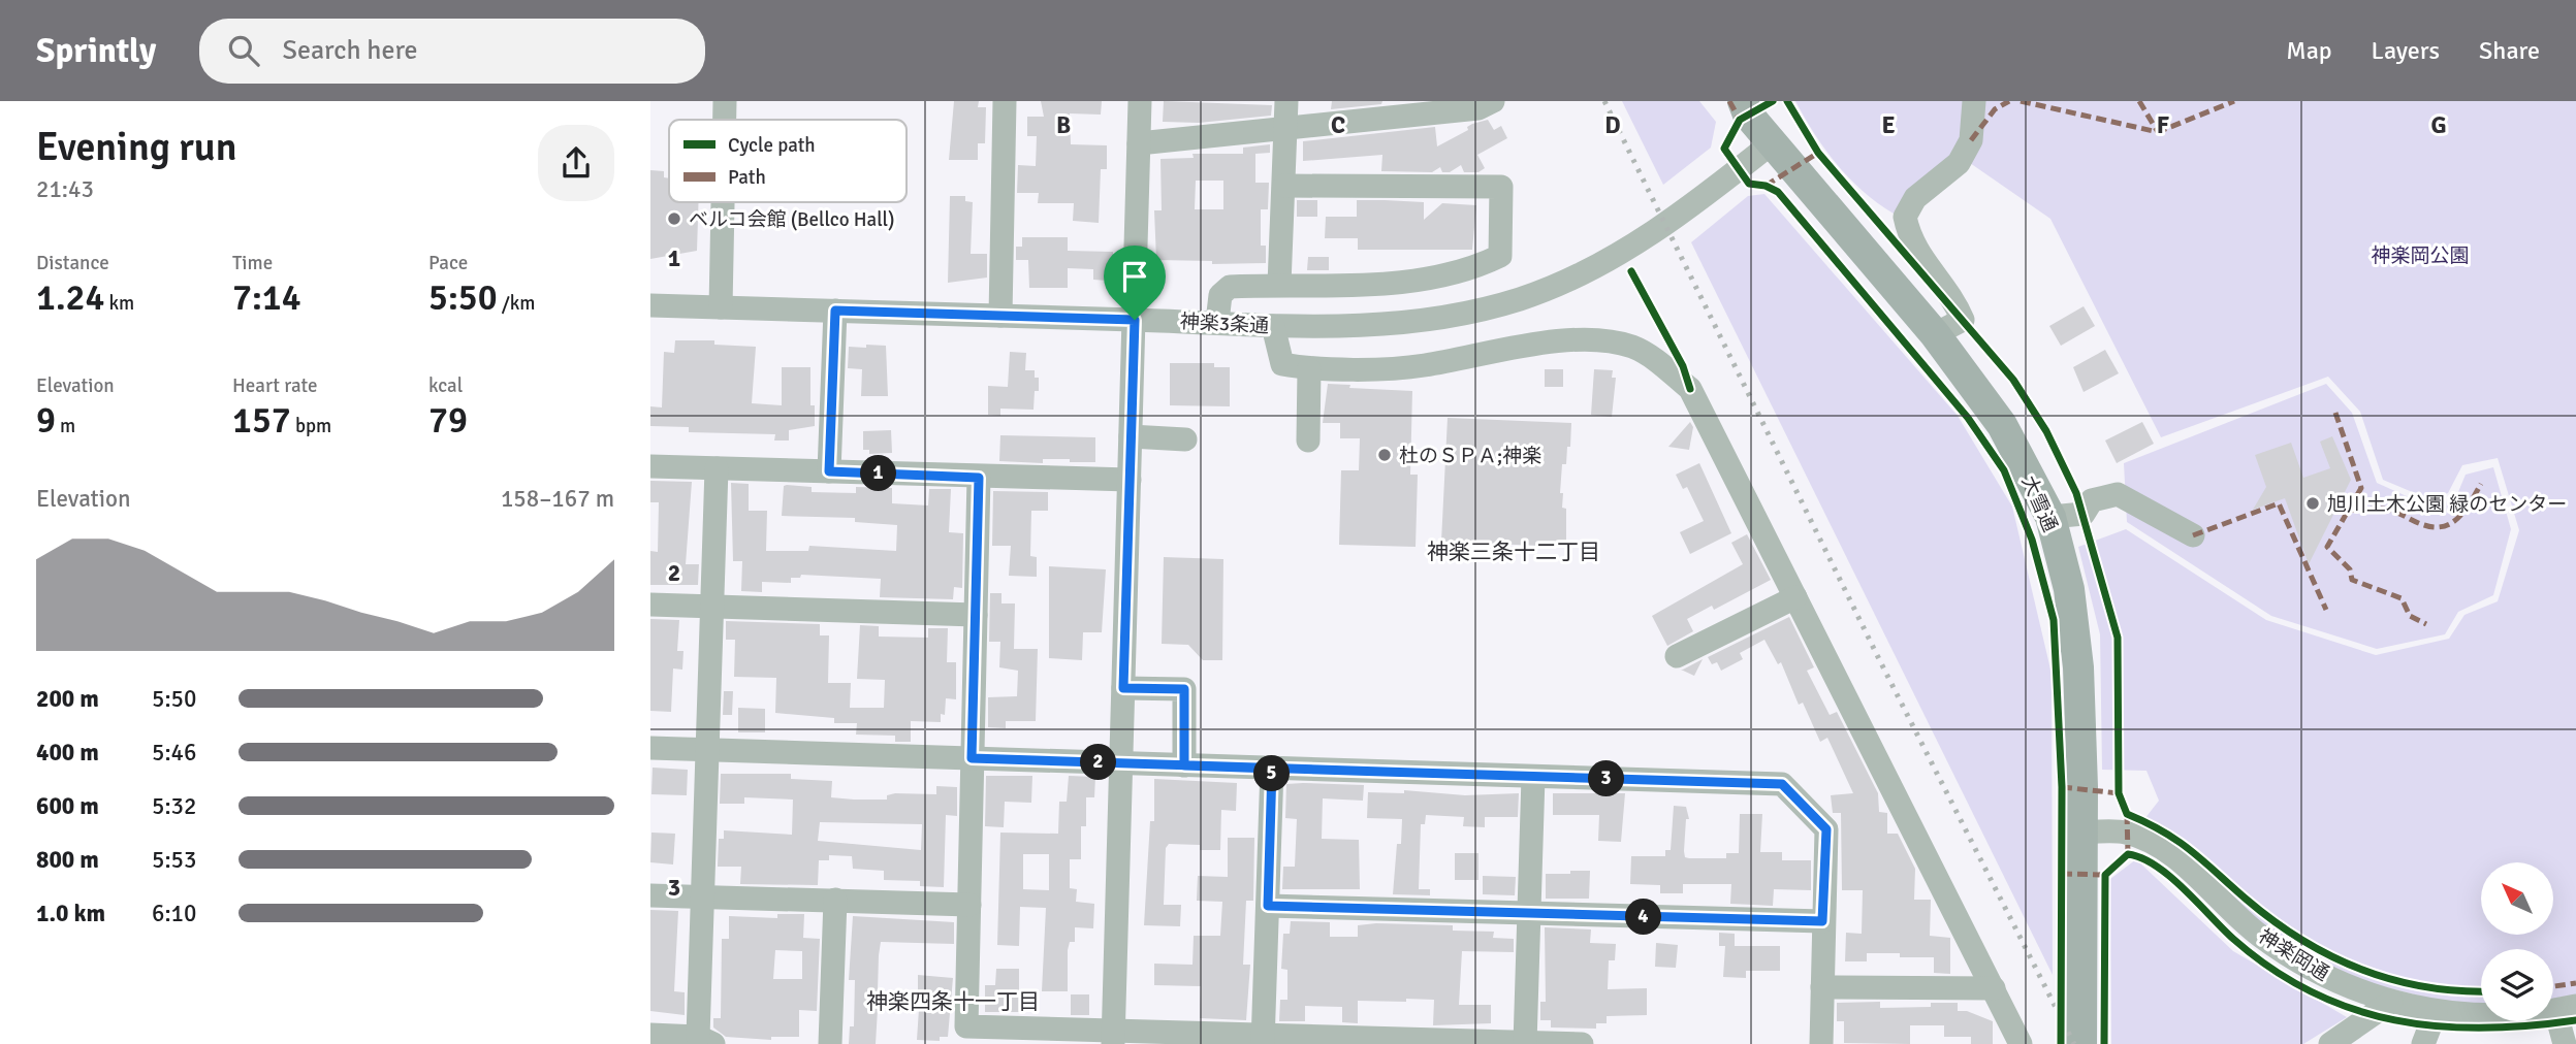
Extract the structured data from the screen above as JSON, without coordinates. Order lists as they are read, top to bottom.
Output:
{
  "streets": {
    "main road": ["大雪通"],
    "street": ["神楽3条通", "神楽岡通"]
  },
  "crossings": [
    ["神楽3条通", "大雪通"],
    ["大雪通", "神楽岡通"]
  ],
  "districts": ["神楽三条十二丁目", "神楽四条十一丁目"],
  "parks": ["神楽岡公園"],
  "places": ["ベルコ会館 (Bellco Hall)", "杜のＳＰＡ;神楽", "旭川土木公園 緑のセンター"],
  "legend": ["Cycle path", "Path"],
  "north": "top left",
  "page": {
    "header": "Sprintly",
    "search": "Search here",
    "nav": ["Map", "Layers", "Share"],
    "heading": ["Evening run", "21:43"],
    "stats": [
      ["Distance", "1.24 km"],
      ["Time", "7:14"],
      ["Pace", "5:50 /km"],
      ["Elevation", "9 m"],
      ["Heart rate", "157 bpm"],
      ["kcal", "79"]
    ],
    "pins": [
      "1",
      "2",
      "5",
      "3",
      "4"
    ],
    "chart": ["Elevation", "158–167 m"],
    "list": [
      {
        "name": "200 m",
        "note": "5:50"
      },
      {
        "name": "400 m",
        "note": "5:46"
      },
      {
        "name": "600 m",
        "note": "5:32"
      },
      {
        "name": "800 m",
        "note": "5:53"
      },
      {
        "name": "1.0 km",
        "note": "6:10"
      }
    ]
  },
  "grid": {
    "columns": [
      "B",
      "C",
      "D",
      "E",
      "F",
      "G"
    ],
    "rows": ["1", "2", "3"]
  }
}
